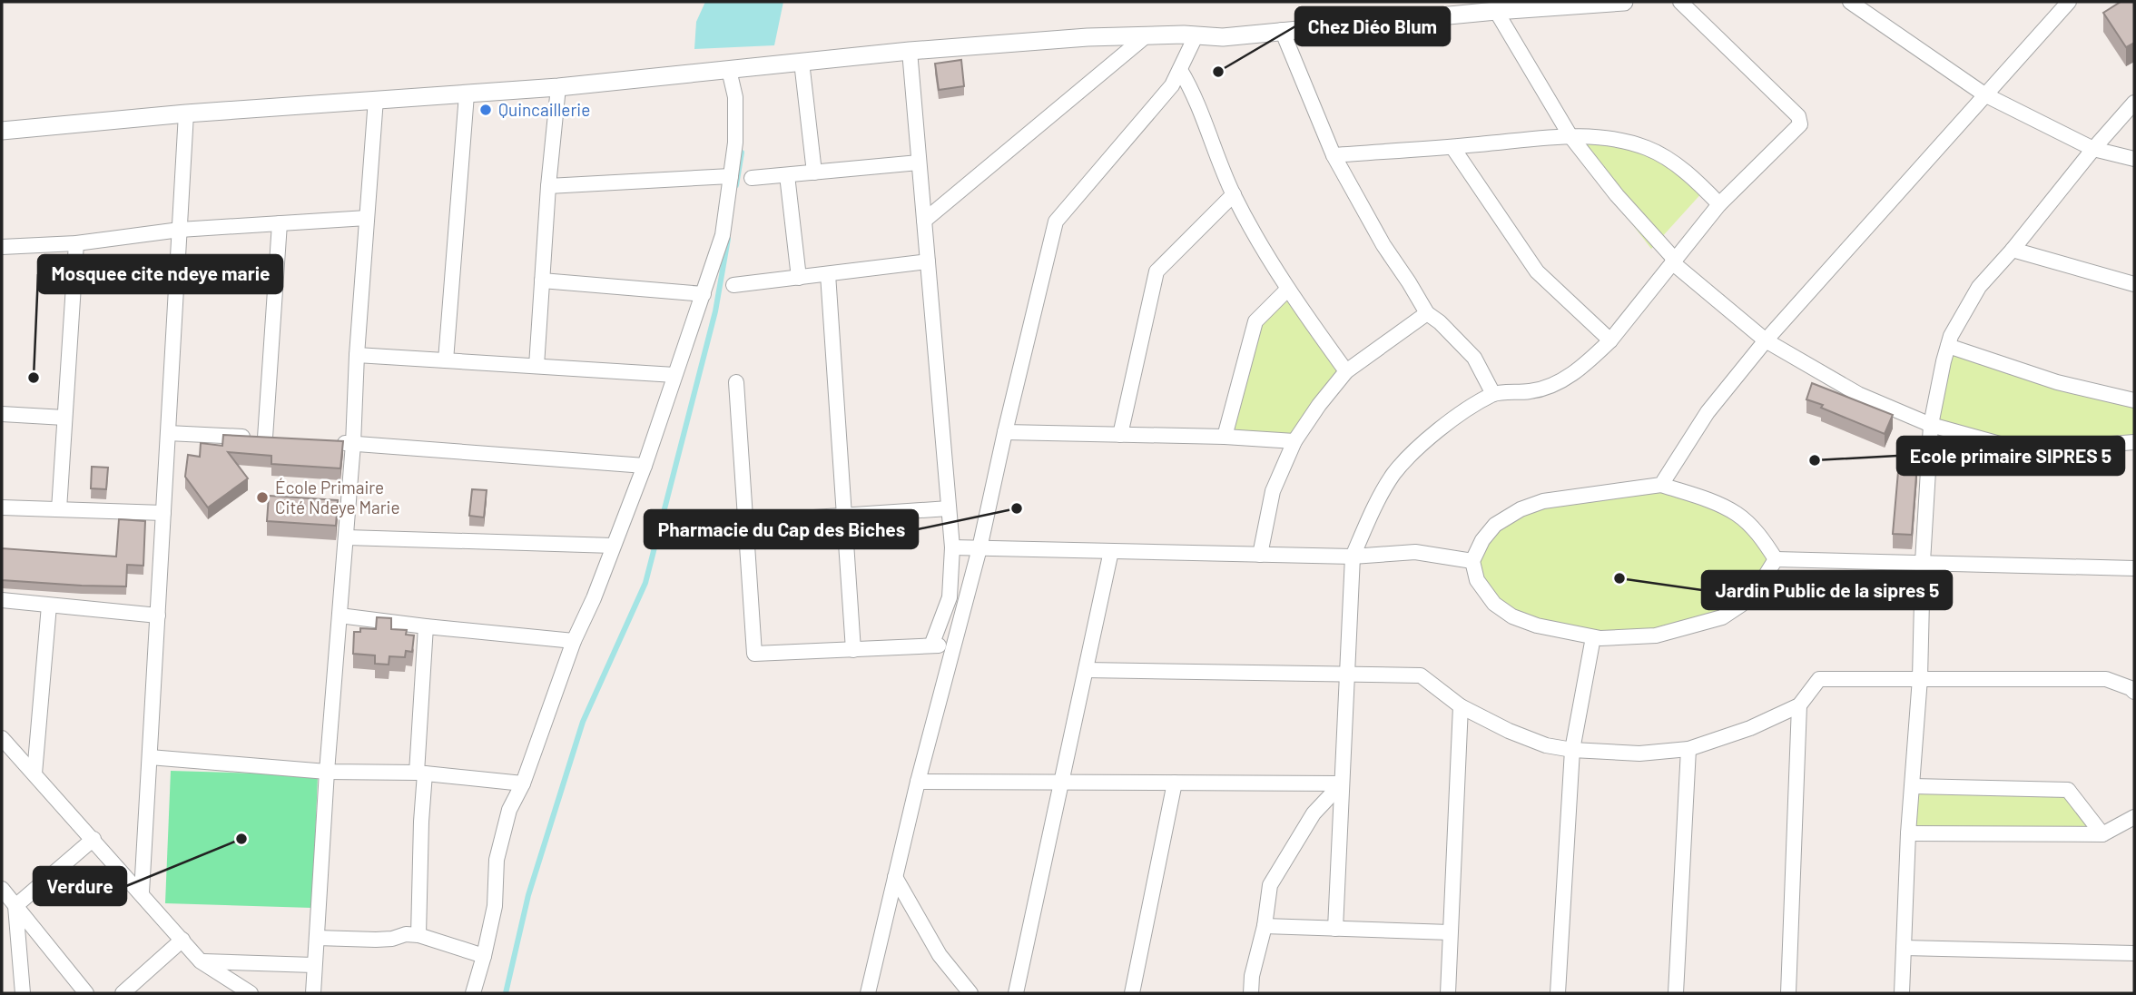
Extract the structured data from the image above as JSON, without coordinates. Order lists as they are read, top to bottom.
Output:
{
  "places": [
    "Chez Diéo Blum",
    "Quincaillerie",
    "Mosquee cite ndeye marie",
    "Ecole primaire SIPRES 5",
    "École Primaire Cité Ndeye Marie",
    "Pharmacie du Cap des Biches",
    "Jardin Public de la sipres 5",
    "Verdure"
  ]
}
